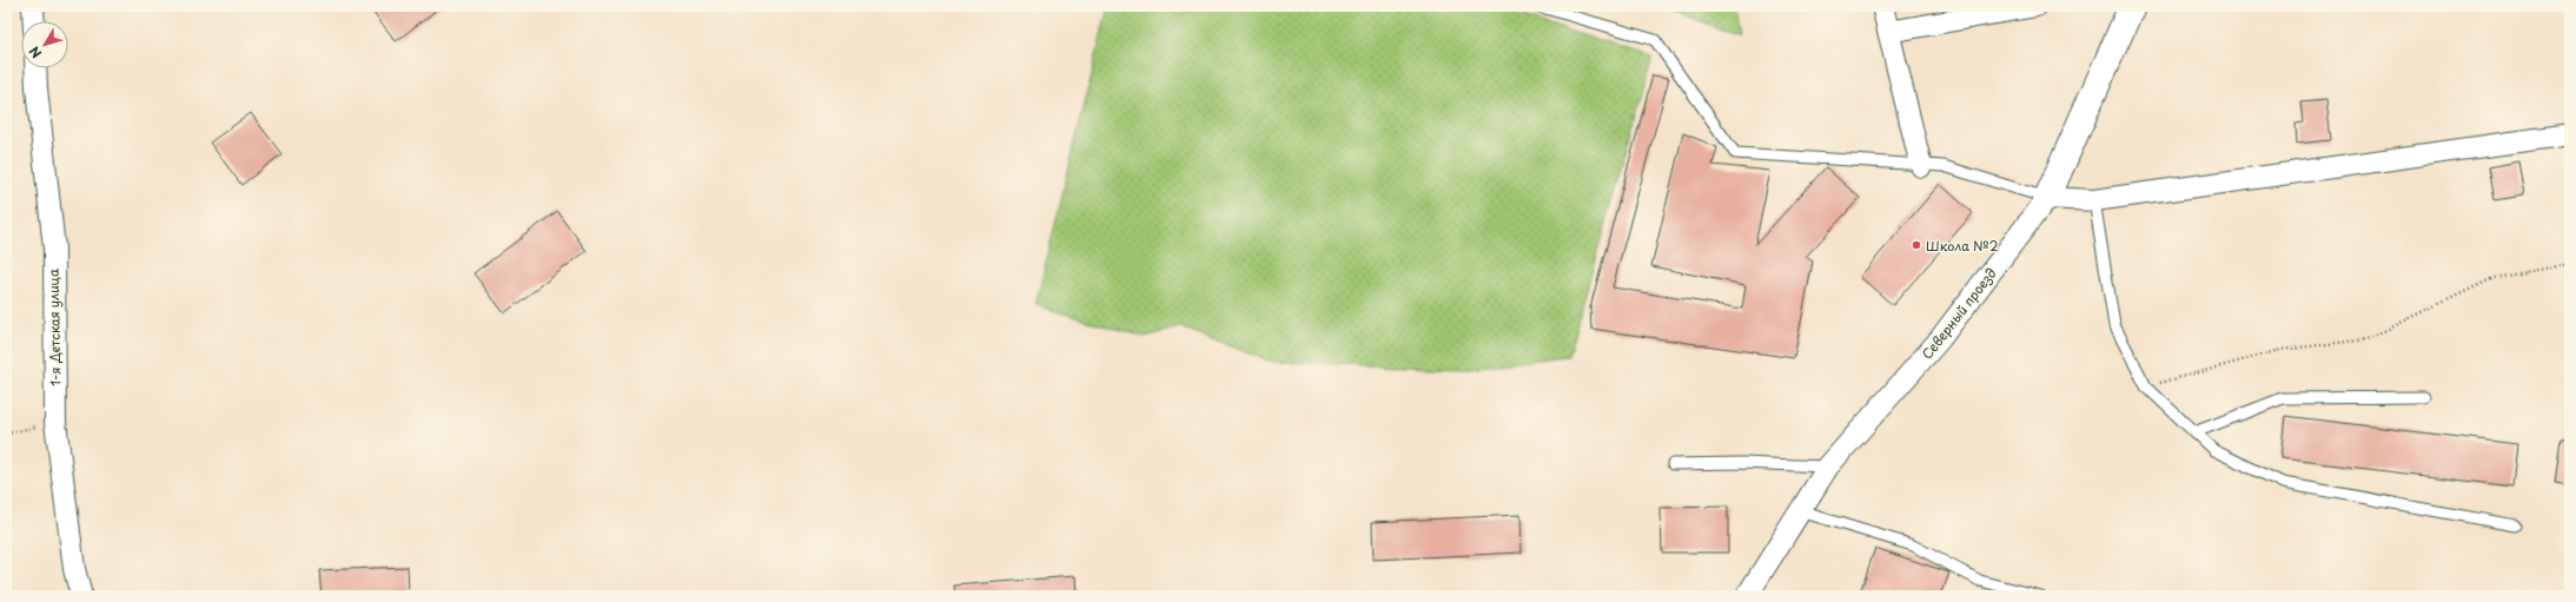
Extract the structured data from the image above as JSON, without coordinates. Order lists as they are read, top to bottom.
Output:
{
  "streets": {
    "street": ["Северный проезд", "1-я Детская улица"]
  },
  "places": ["Школа №2"],
  "north": "bottom left"
}
